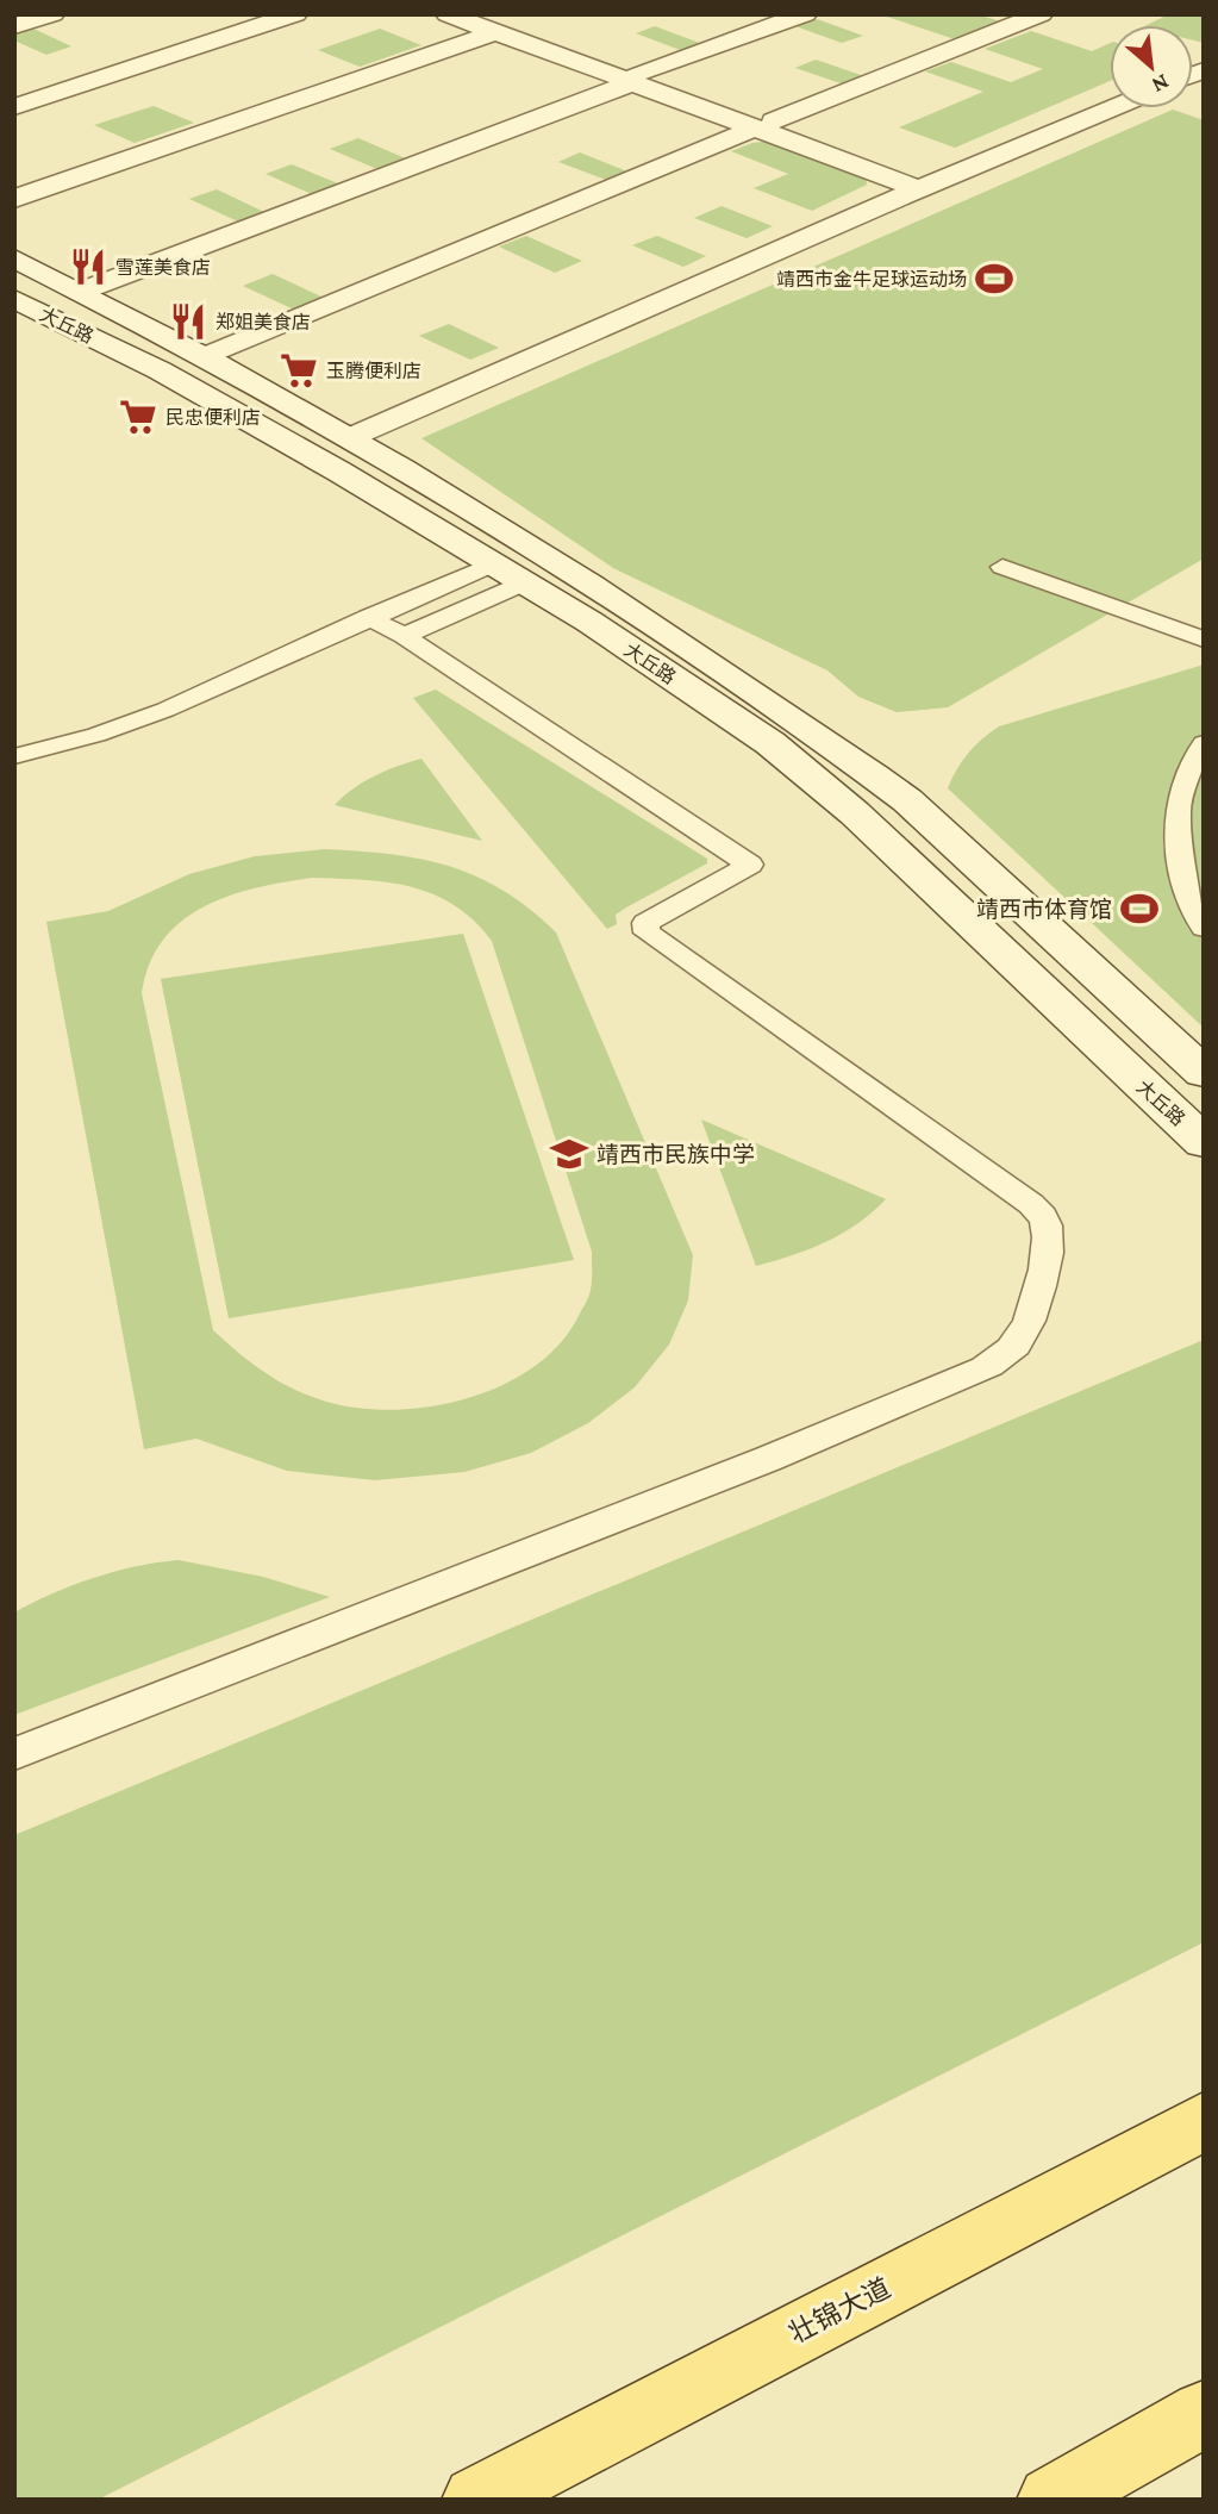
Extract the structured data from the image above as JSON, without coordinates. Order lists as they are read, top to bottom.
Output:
{
  "streets": {
    "main road": ["壮锦大道"],
    "street": ["大丘路"]
  },
  "places": {
    "restaurant": ["雪莲美食店", "郑姐美食店"],
    "sports": ["靖西市金牛足球运动场", "靖西市体育馆"],
    "supermarket": ["玉腾便利店", "民忠便利店"],
    "school or university": ["靖西市民族中学"]
  },
  "north": "bottom right"
}
